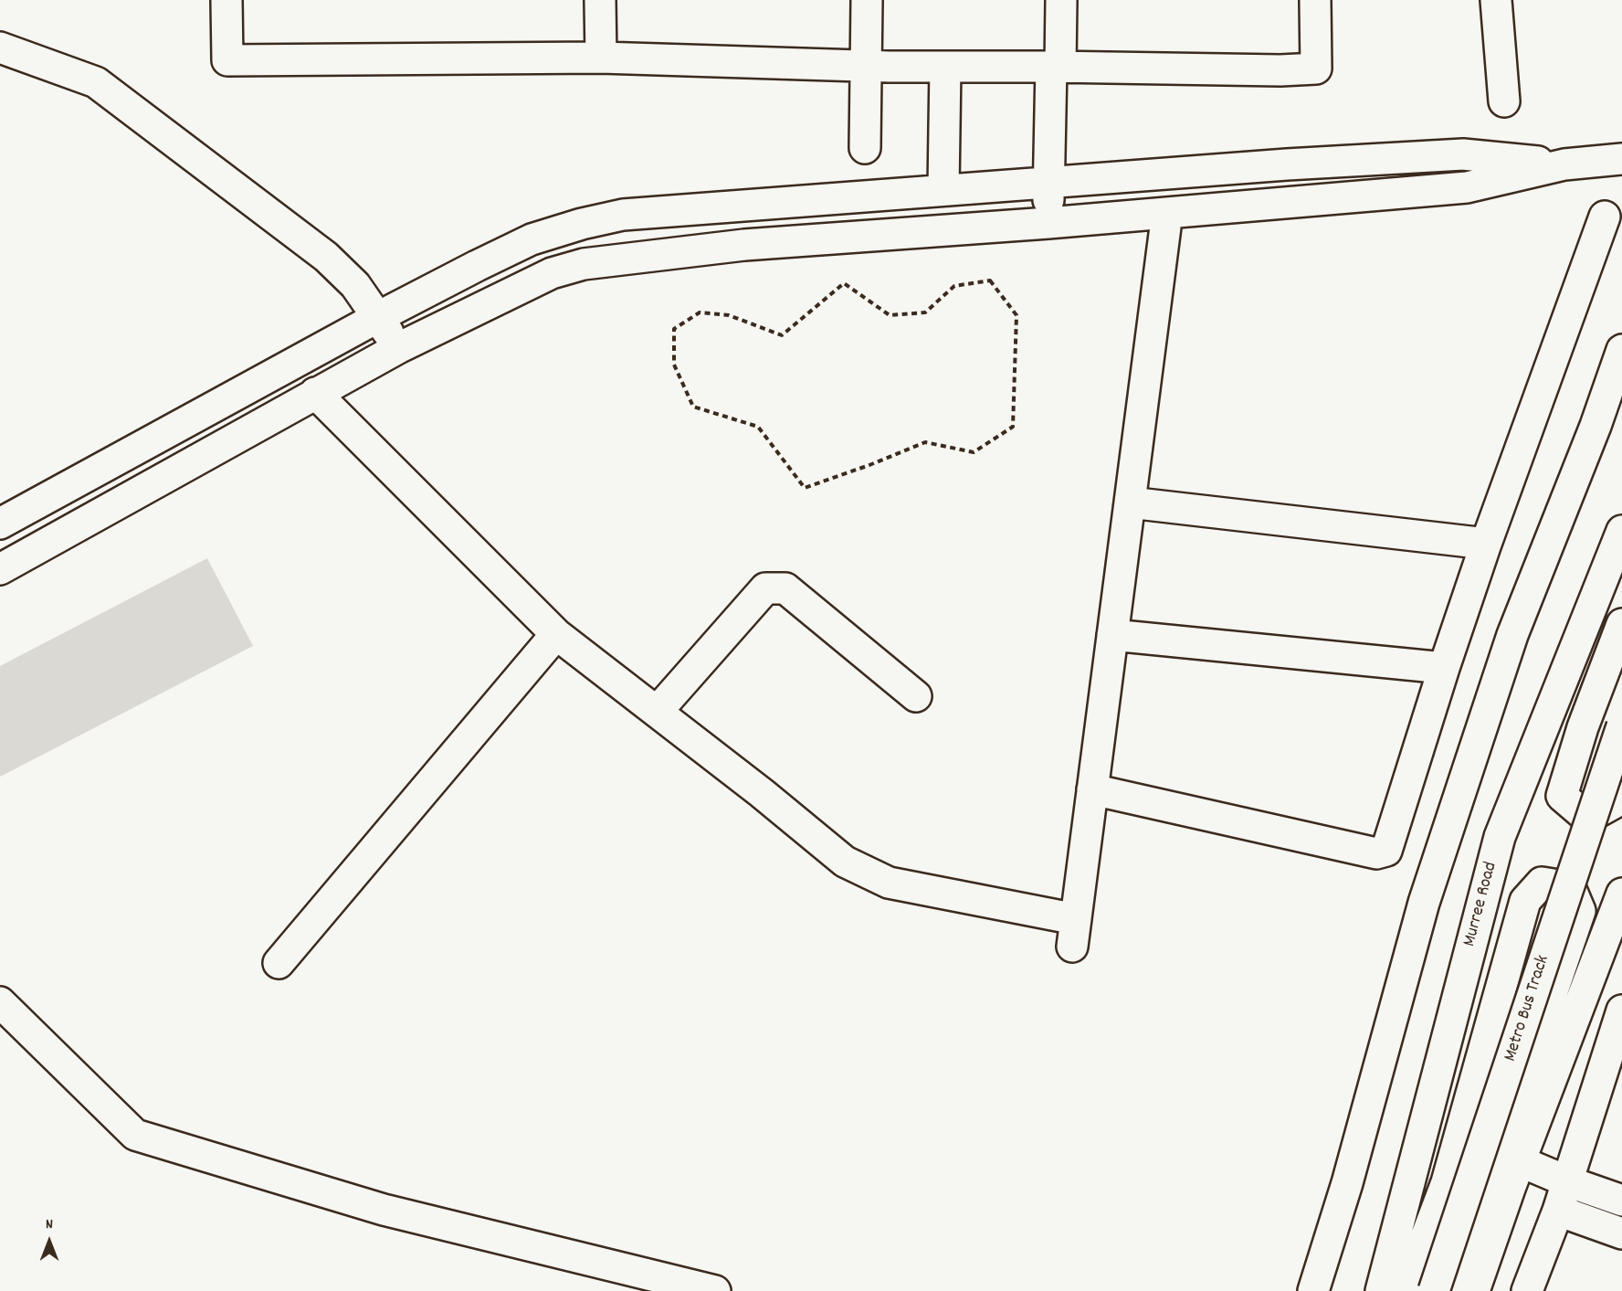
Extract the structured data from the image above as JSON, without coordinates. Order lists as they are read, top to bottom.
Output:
{
  "streets": {
    "street": ["Murree Road", "Metro Bus Track"]
  },
  "north": "top"
}
